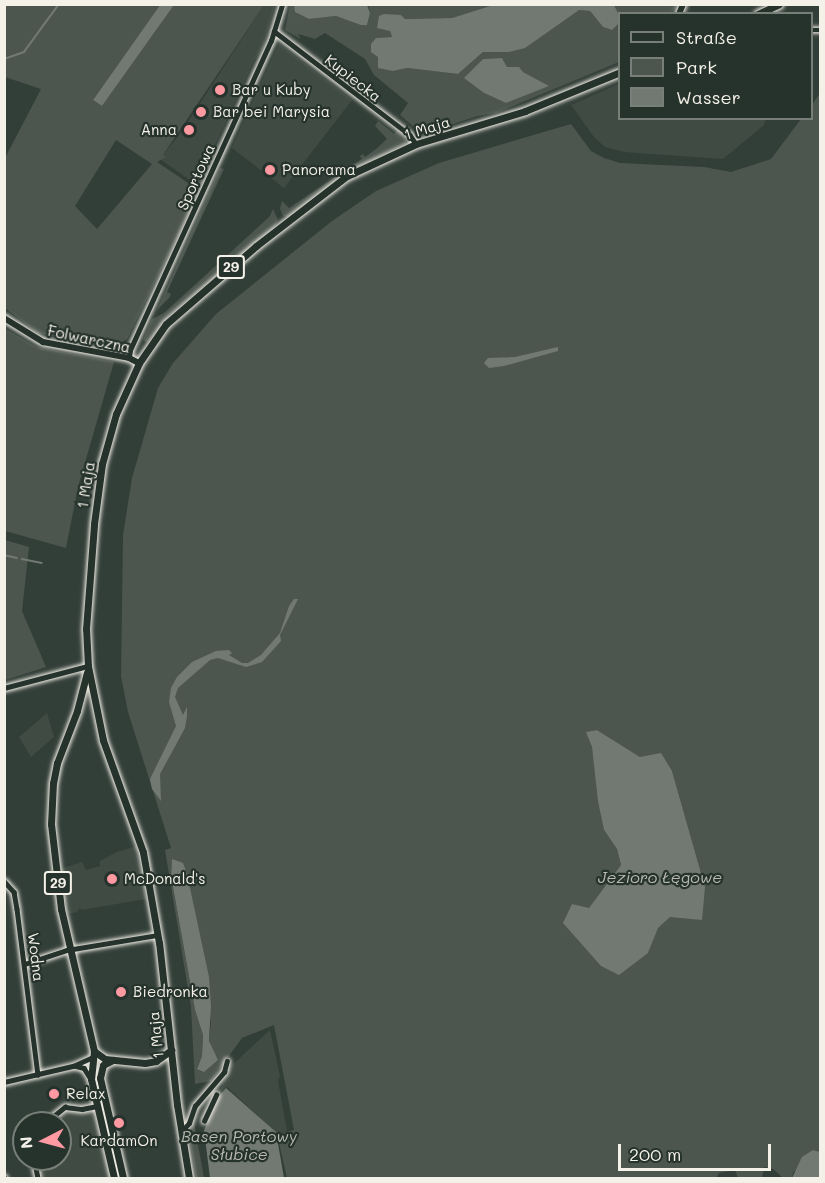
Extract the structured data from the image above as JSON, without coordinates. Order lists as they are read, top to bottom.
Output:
{
  "streets": {
    "main road": ["1 Maja", "29"],
    "street": [
      "Kupiecka",
      "Sportowa",
      "Folwarczna",
      "Wodna"
    ]
  },
  "crossings": [
    ["Kupiecka", "1 Maja"],
    ["Kupiecka", "Sportowa"],
    ["1 Maja", "29"],
    ["1 Maja", "Folwarczna"],
    ["Sportowa", "Folwarczna"]
  ],
  "water": ["Jezioro Łęgowe", "Basen Portowy Słubice"],
  "places": [
    "Bar u Kuby",
    "Bar bei Marysia",
    "Anna",
    "Panorama",
    "McDonald's",
    "Biedronka",
    "Relax",
    "KardamOn"
  ],
  "legend": ["Straße", "Park", "Wasser"],
  "scale_bar": "200 m",
  "north": "left"
}
